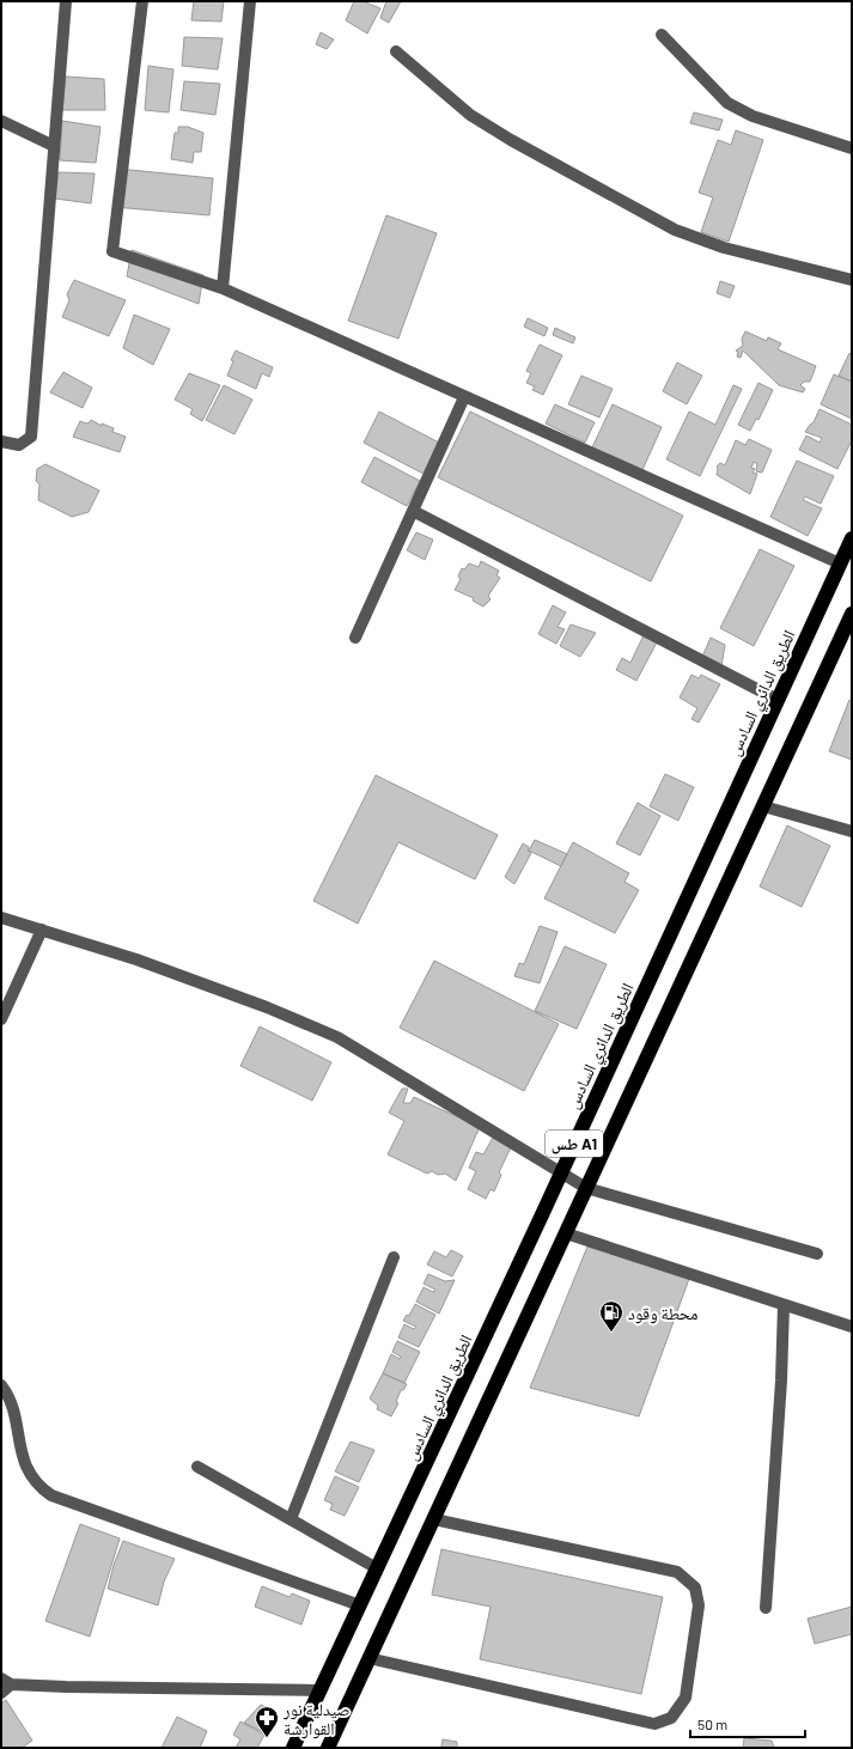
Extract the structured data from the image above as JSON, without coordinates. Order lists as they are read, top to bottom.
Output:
{
  "streets": {
    "highway": ["الطريق الدائري السادس", "طس A1"]
  },
  "places": {
    "fuel station": ["محطة وقود"],
    "pharmacy": ["صيدلية نور القوارشة"]
  },
  "scale_bar": "50 m"
}
